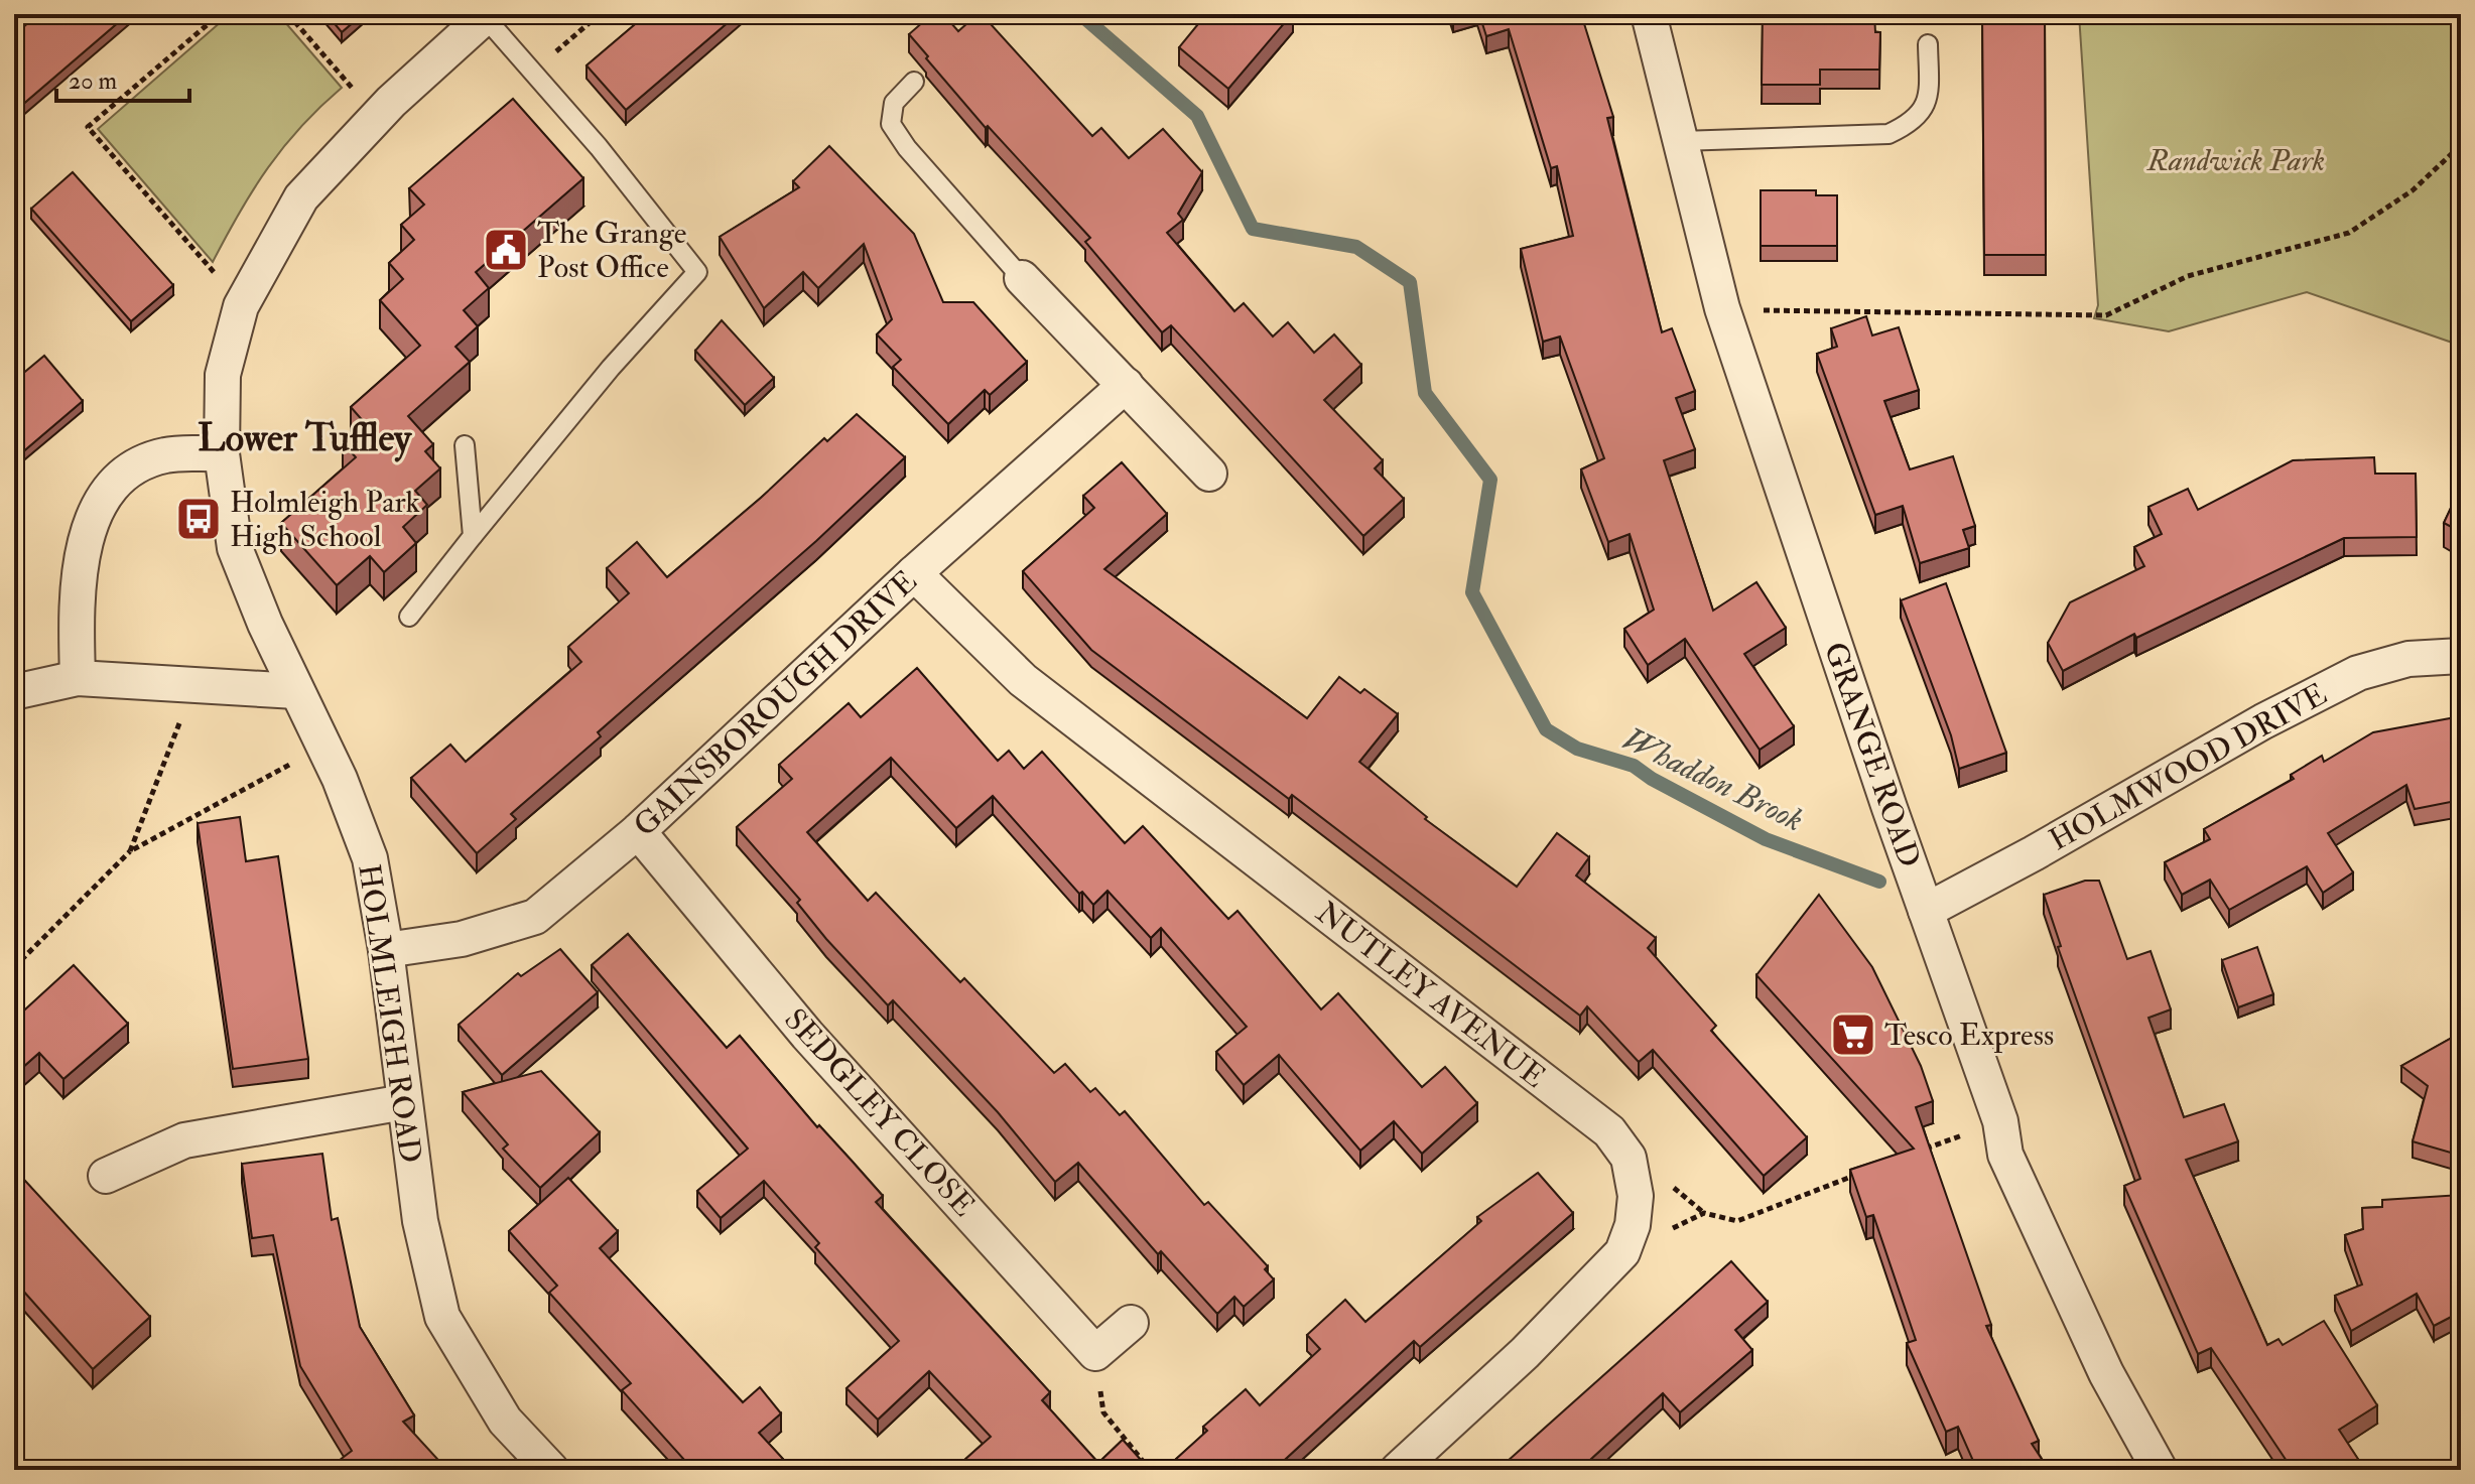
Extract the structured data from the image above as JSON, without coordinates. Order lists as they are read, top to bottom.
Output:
{
  "streets": {
    "street": [
      "GAINSBOROUGH DRIVE",
      "GRANGE ROAD",
      "HOLMWOOD DRIVE",
      "NUTLEY AVENUE",
      "HOLMLEIGH ROAD",
      "SEDGLEY CLOSE"
    ]
  },
  "crossings": [
    ["GAINSBOROUGH DRIVE", "NUTLEY AVENUE"],
    ["GAINSBOROUGH DRIVE", "HOLMLEIGH ROAD"],
    ["GAINSBOROUGH DRIVE", "SEDGLEY CLOSE"],
    ["GRANGE ROAD", "HOLMWOOD DRIVE"]
  ],
  "districts": ["Lower Tuffley"],
  "water": ["Whaddon Brook"],
  "parks": ["Randwick Park"],
  "places": {
    "public building": ["The Grange Post Office"],
    "bus stop": ["Holmleigh Park High School"],
    "supermarket": ["Tesco Express"]
  },
  "scale_bar": "20 m"
}
